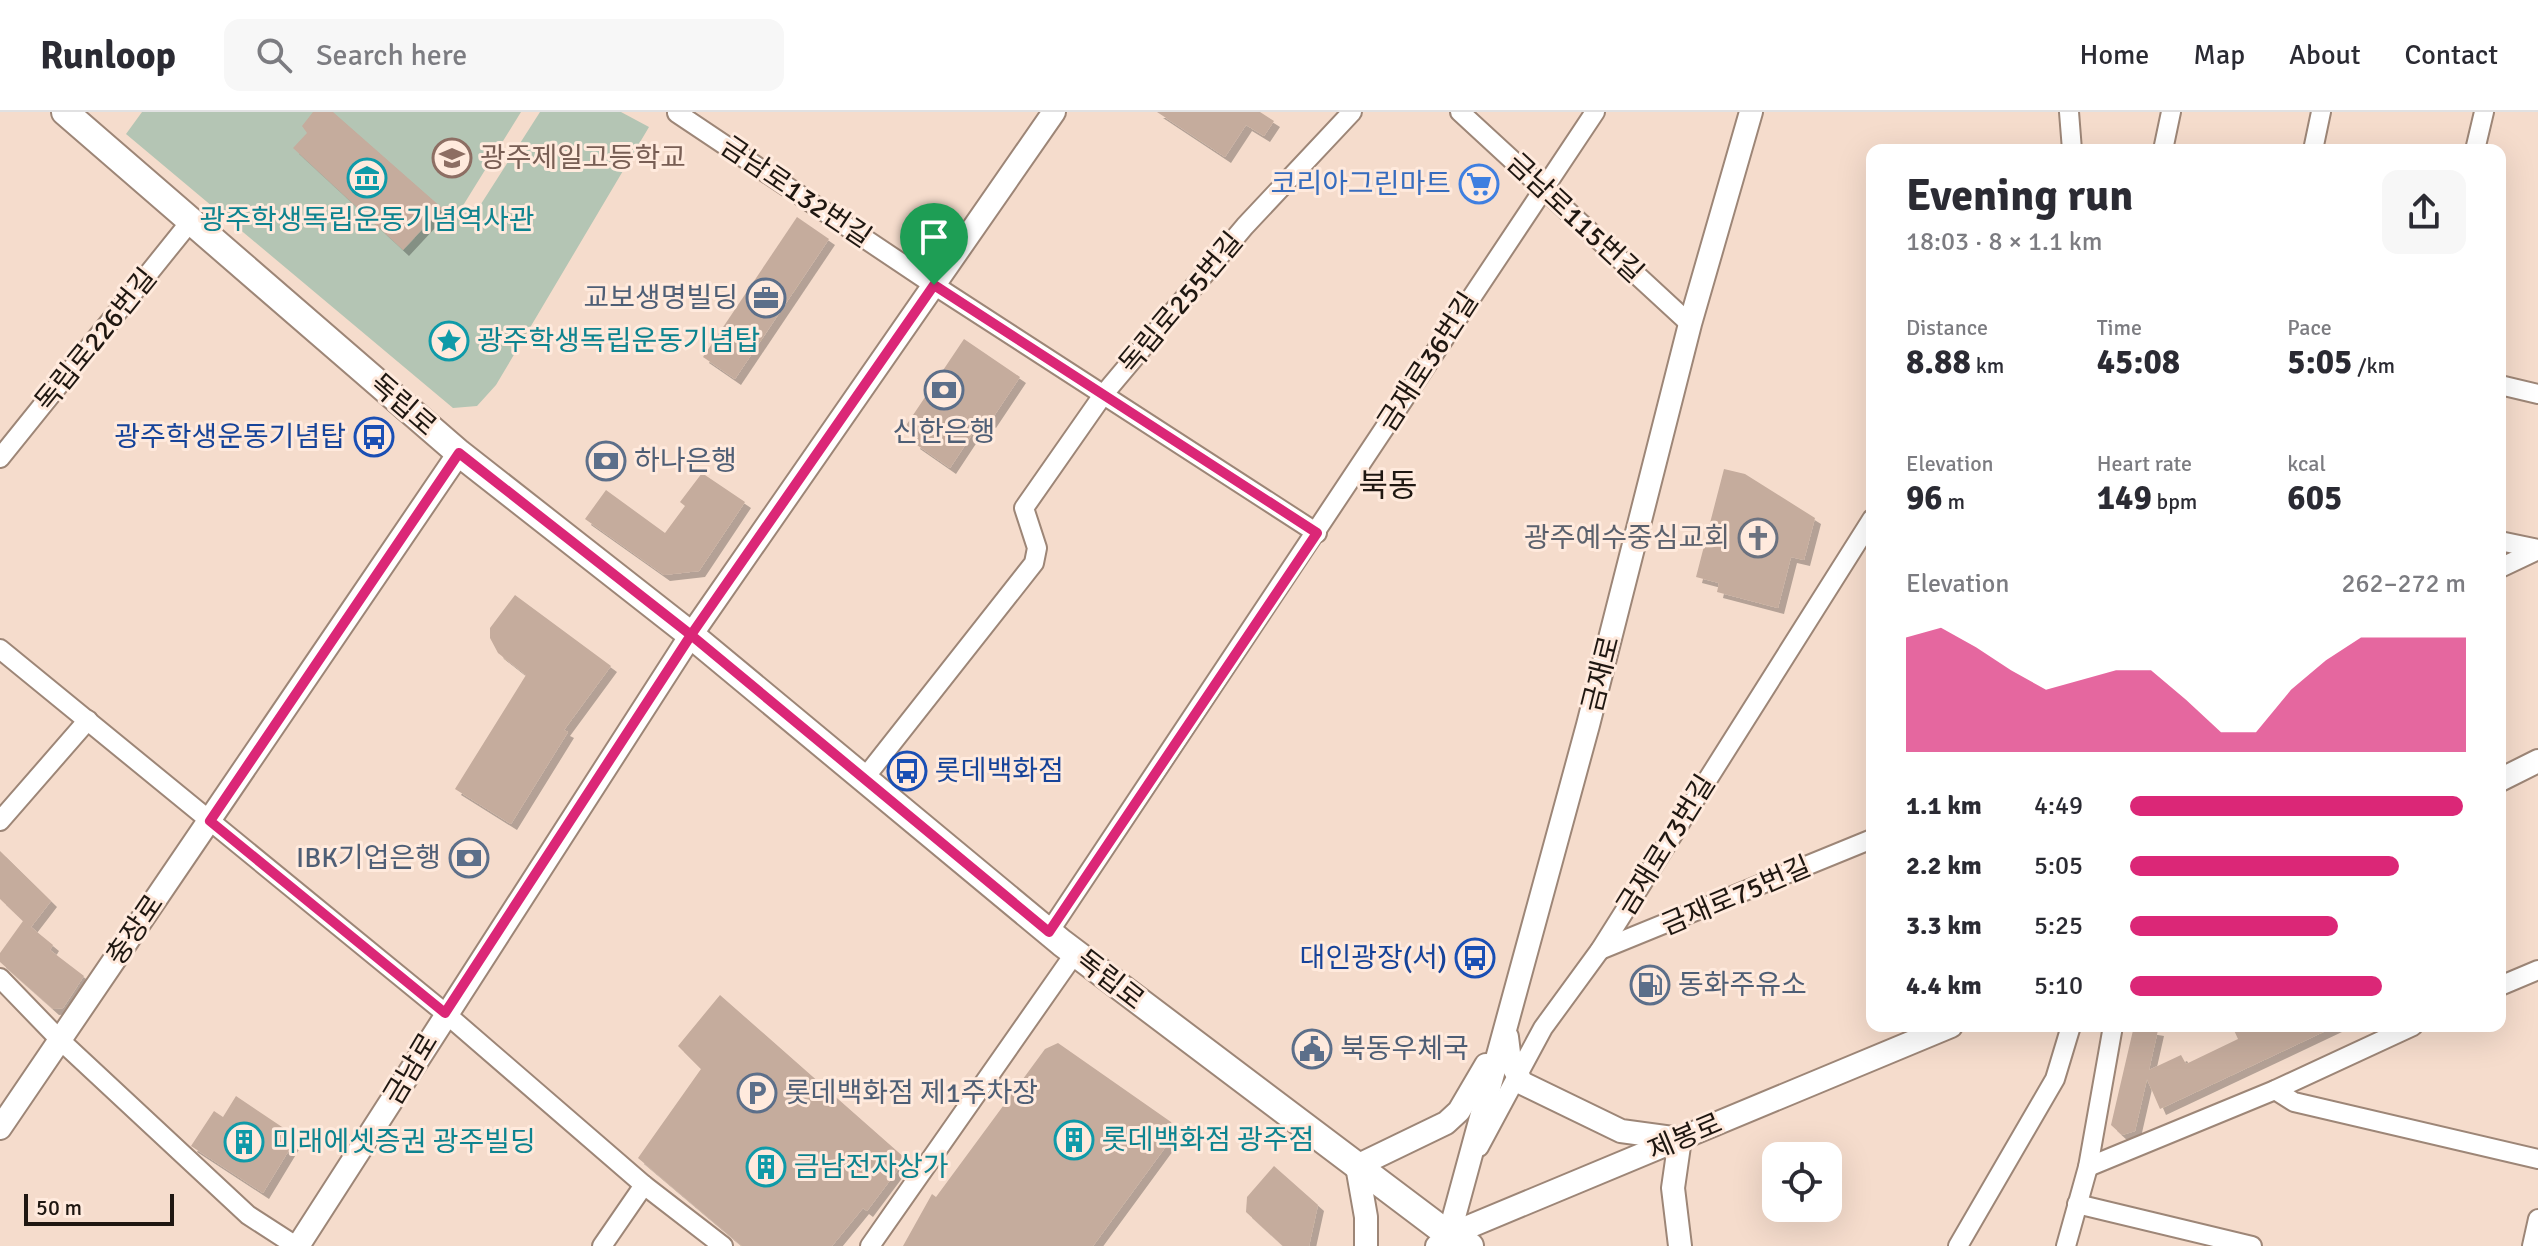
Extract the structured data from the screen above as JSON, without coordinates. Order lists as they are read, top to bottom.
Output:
{
  "streets": {
    "main road": ["독립로"],
    "street": [
      "금남로132번길",
      "금남로115번길",
      "독립로255번길",
      "독립로226번길",
      "금재로36번길",
      "금재로",
      "금재로73번길",
      "금재로75번길",
      "충장로",
      "금남로",
      "제봉로"
    ]
  },
  "crossings": [
    ["금남로132번길", "독립로255번길"],
    ["금남로132번길", "금재로36번길"],
    ["금남로132번길", "금남로"],
    ["금남로115번길", "금재로36번길"],
    ["금남로115번길", "금재로"],
    ["독립로255번길", "독립로"],
    ["독립로226번길", "독립로"],
    ["금재로36번길", "독립로"],
    ["독립로", "금재로"],
    ["독립로", "충장로"],
    ["독립로", "금남로"],
    ["독립로", "제봉로"],
    ["금재로", "금재로73번길"],
    ["금재로", "제봉로"],
    ["금재로73번길", "금재로75번길"],
    ["충장로", "금남로"]
  ],
  "districts": ["북동"],
  "places": {
    "school or university": ["광주제일고등학교"],
    "museum": ["광주학생독립운동기념역사관"],
    "supermarket": ["코리아그린마트"],
    "office": ["교보생명빌딩"],
    "place": ["광주학생독립운동기념탑"],
    "bank": ["신한은행", "하나은행", "IBK기업은행"],
    "bus stop": ["광주학생운동기념탑", "롯데백화점", "대인광장(서)"],
    "church": ["광주예수중심교회"],
    "fuel station": ["동화주유소"],
    "public building": ["북동우체국"],
    "parking": ["롯데백화점 제1주차장"],
    "building": ["롯데백화점 광주점", "미래에셋증권 광주빌딩", "금남전자상가"]
  },
  "scale_bar": "50 m",
  "page": {
    "header": "Runloop",
    "search": "Search here",
    "nav": [
      "Home",
      "Map",
      "About",
      "Contact"
    ],
    "heading": ["Evening run", "18:03 · 8 × 1.1 km"],
    "stats": [
      ["Distance", "8.88 km"],
      ["Time", "45:08"],
      ["Pace", "5:05 /km"],
      ["Elevation", "96 m"],
      ["Heart rate", "149 bpm"],
      ["kcal", "605"]
    ],
    "chart": ["Elevation", "262–272 m"],
    "list": [
      {
        "name": "1.1 km",
        "note": "4:49"
      },
      {
        "name": "2.2 km",
        "note": "5:05"
      },
      {
        "name": "3.3 km",
        "note": "5:25"
      },
      {
        "name": "4.4 km",
        "note": "5:10"
      }
    ],
    "scale": "50 m"
  }
}
